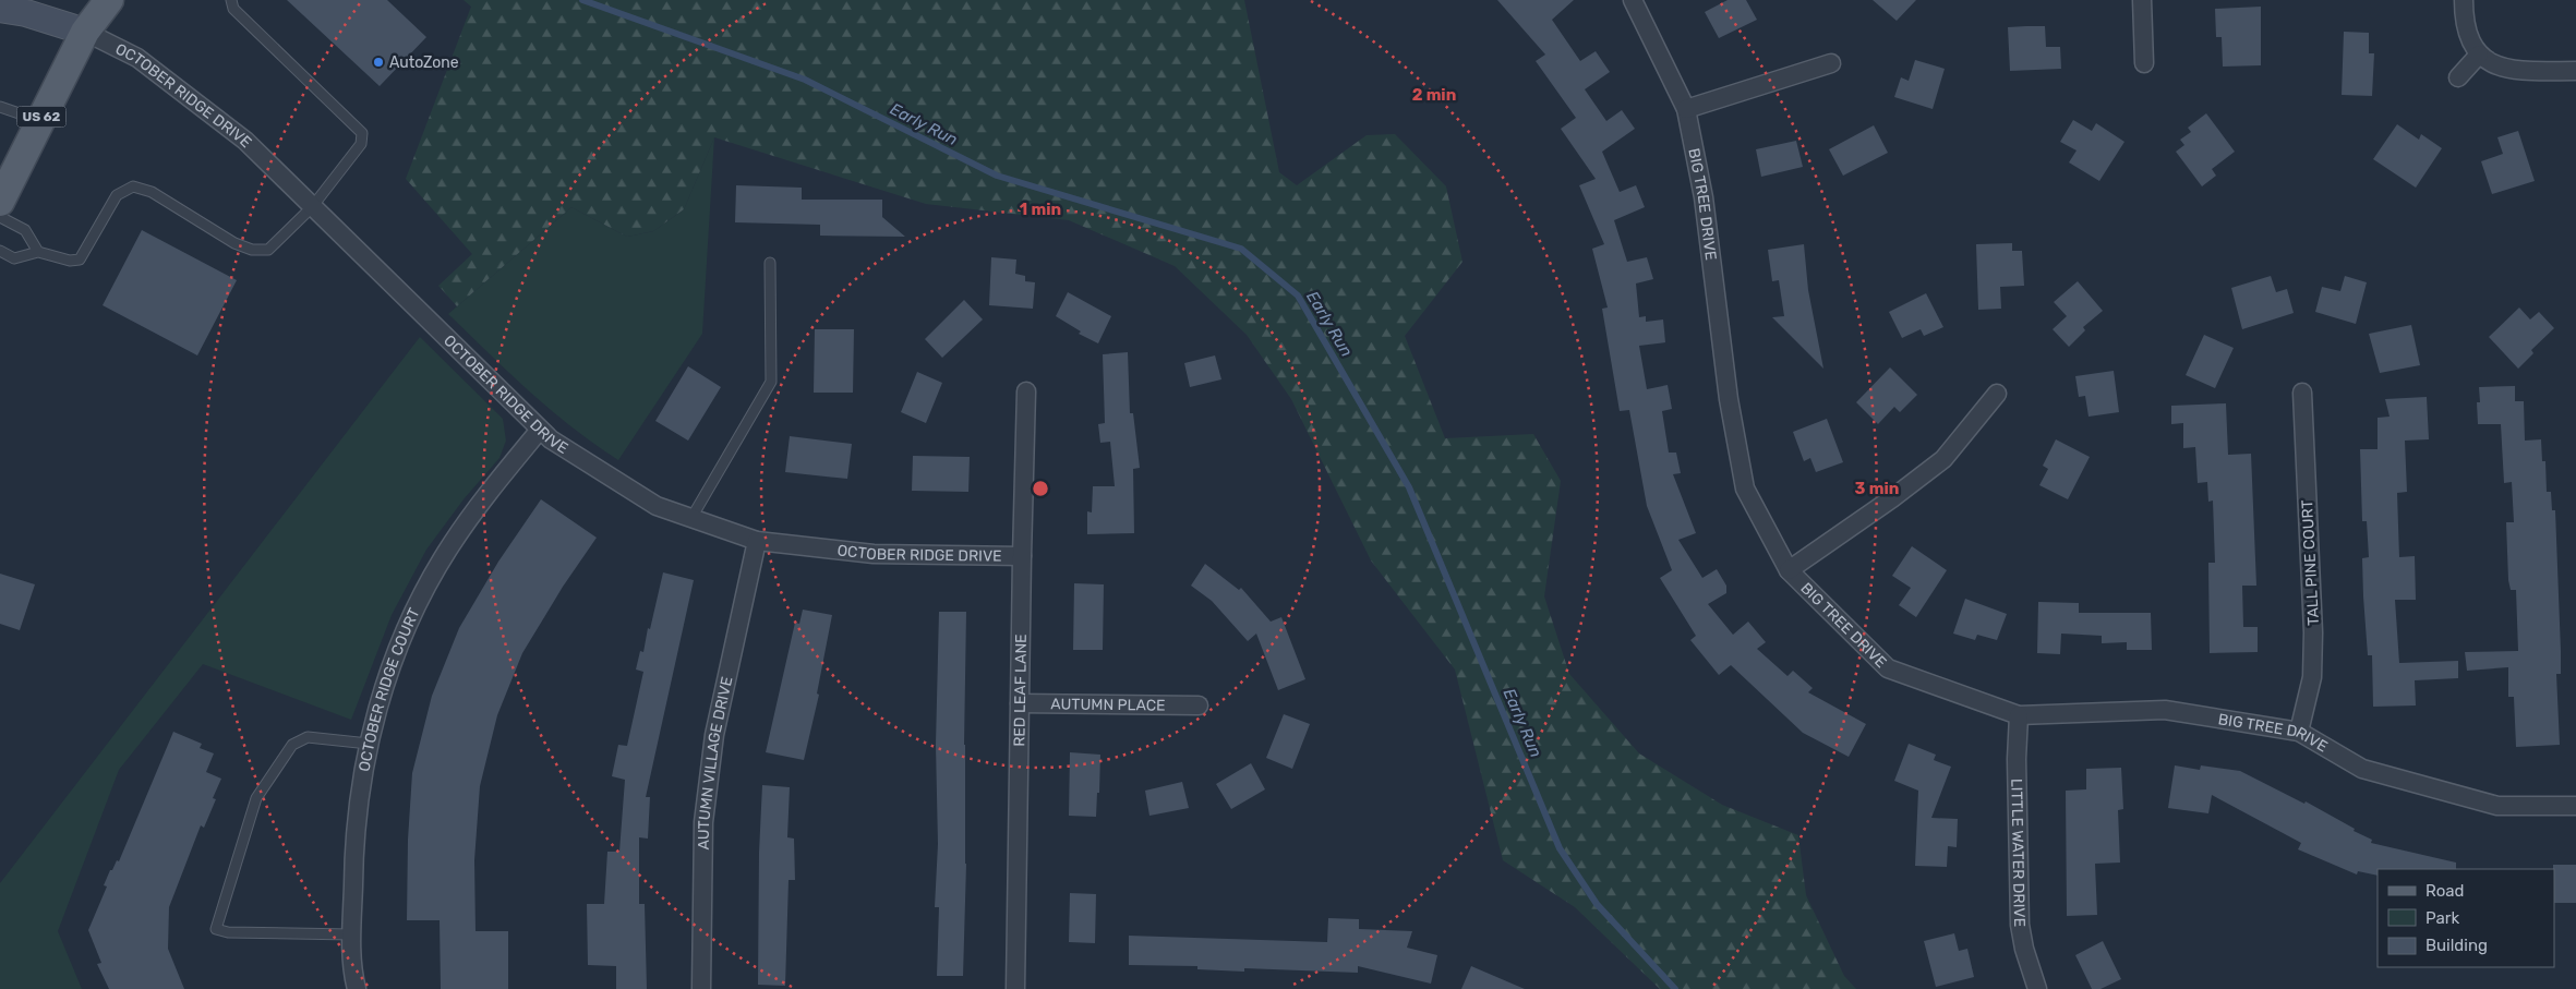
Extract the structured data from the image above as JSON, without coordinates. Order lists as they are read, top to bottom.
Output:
{
  "streets": {
    "main road": ["US 62"],
    "street": [
      "OCTOBER RIDGE DRIVE",
      "BIG TREE DRIVE",
      "TALL PINE COURT",
      "OCTOBER RIDGE COURT",
      "RED LEAF LANE",
      "AUTUMN PLACE",
      "AUTUMN VILLAGE DRIVE",
      "LITTLE WATER DRIVE"
    ]
  },
  "crossings": [
    ["OCTOBER RIDGE DRIVE", "US 62"],
    ["OCTOBER RIDGE DRIVE", "OCTOBER RIDGE COURT"],
    ["OCTOBER RIDGE DRIVE", "RED LEAF LANE"],
    ["OCTOBER RIDGE DRIVE", "AUTUMN VILLAGE DRIVE"],
    ["BIG TREE DRIVE", "TALL PINE COURT"],
    ["BIG TREE DRIVE", "LITTLE WATER DRIVE"],
    ["RED LEAF LANE", "AUTUMN PLACE"]
  ],
  "water": ["Early Run"],
  "places": ["AutoZone"],
  "legend": ["Road", "Park", "Building"],
  "rings": ["2 min", "1 min", "3 min"]
}
